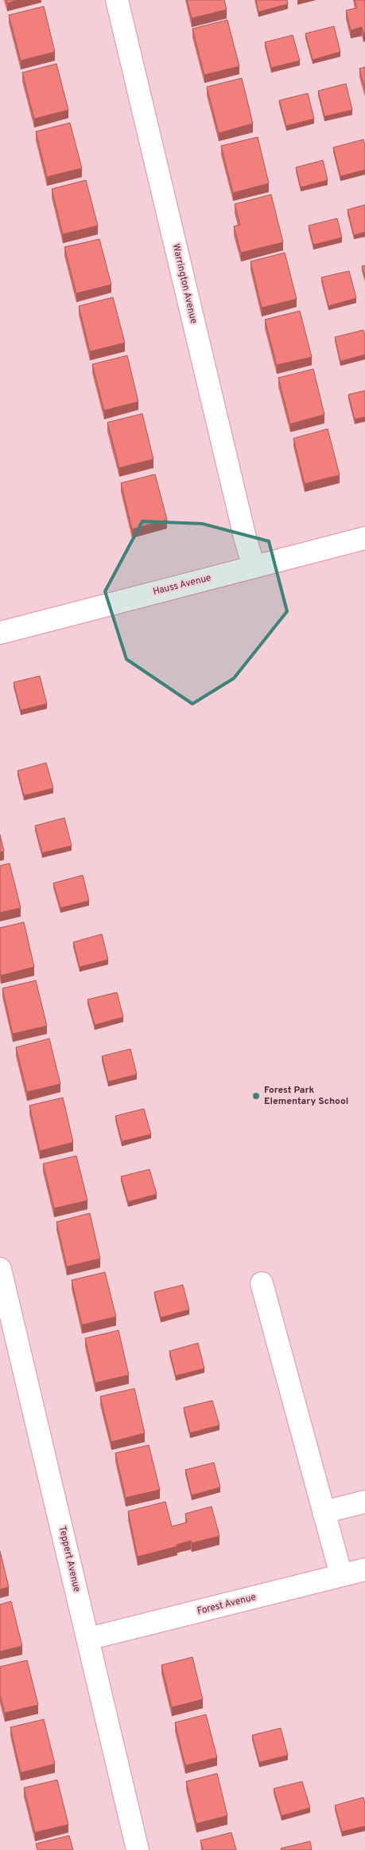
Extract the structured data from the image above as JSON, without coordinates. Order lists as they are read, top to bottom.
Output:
{
  "streets": {
    "street": [
      "Warrington Avenue",
      "Hauss Avenue",
      "Teppert Avenue",
      "Forest Avenue"
    ]
  },
  "crossings": [
    ["Warrington Avenue", "Hauss Avenue"],
    ["Teppert Avenue", "Forest Avenue"]
  ],
  "places": ["Forest Park Elementary School"]
}
